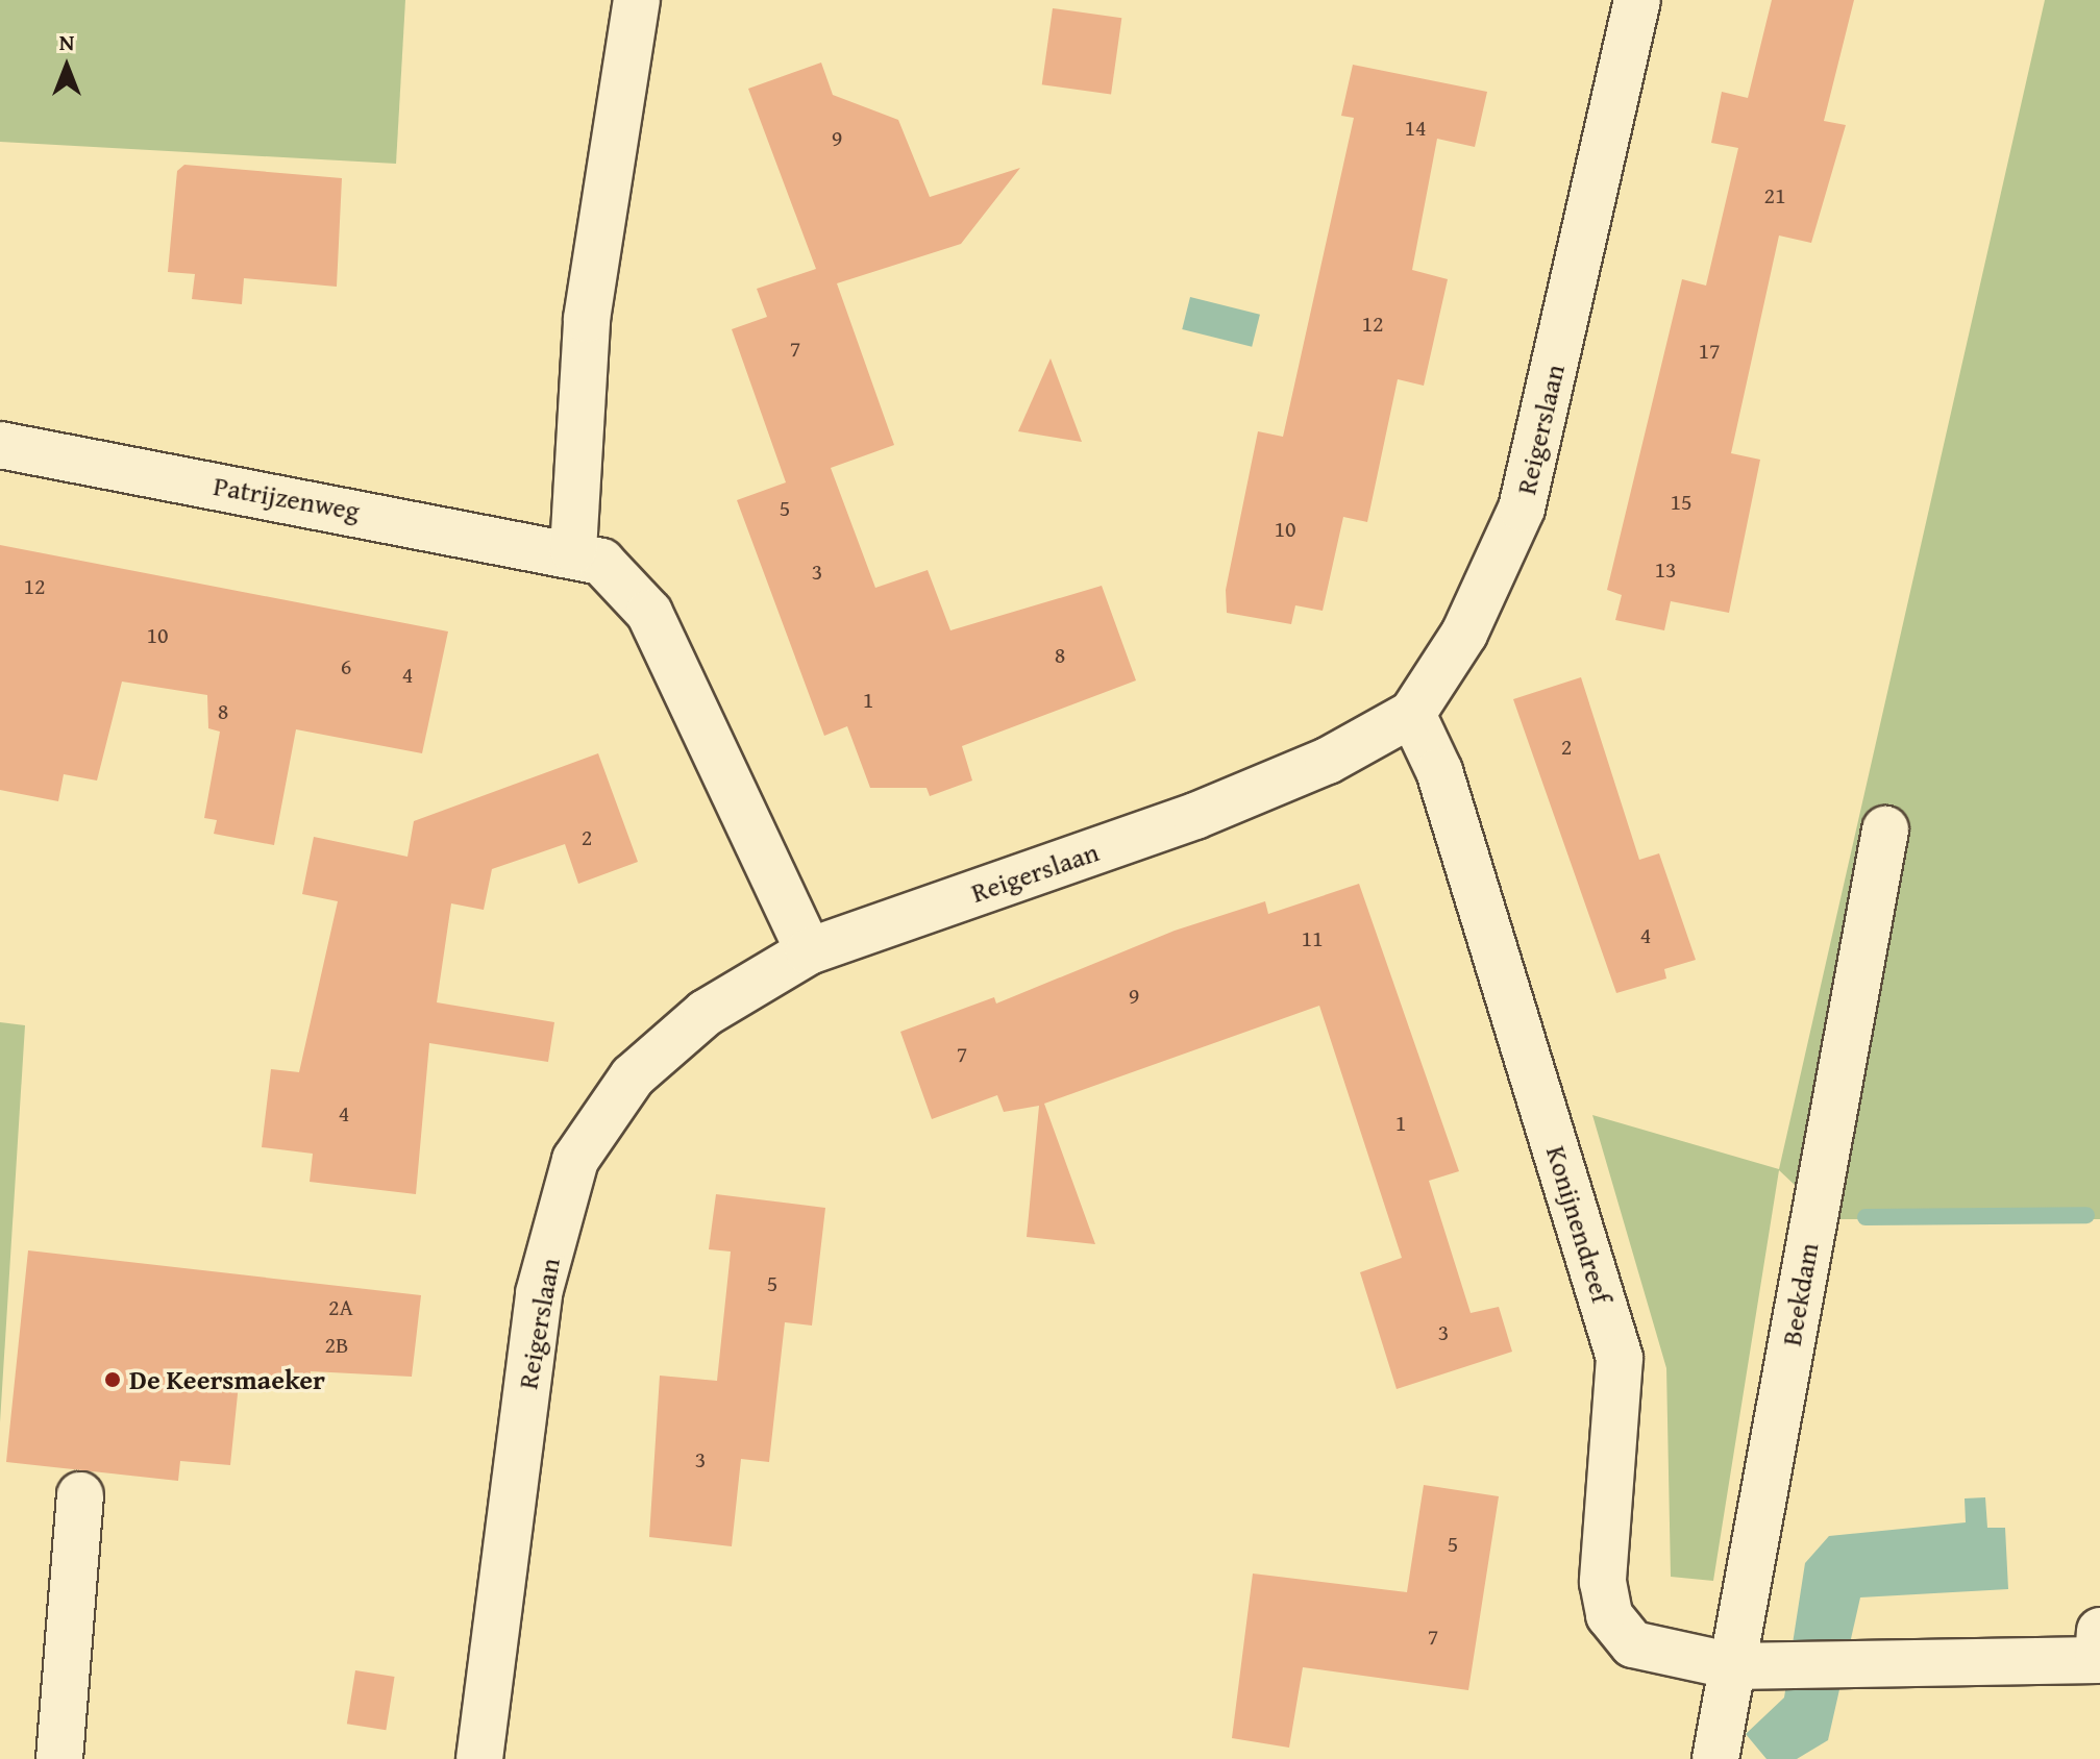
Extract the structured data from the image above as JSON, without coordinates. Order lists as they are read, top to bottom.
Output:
{
  "streets": {
    "street": [
      "Reigerslaan",
      "Patrijzenweg",
      "Konijnendreef",
      "Beekdam"
    ]
  },
  "crossings": [
    ["Reigerslaan", "Patrijzenweg"],
    ["Reigerslaan", "Konijnendreef"],
    ["Konijnendreef", "Beekdam"]
  ],
  "places": ["De Keersmaeker"],
  "house_numbers": [
    "14",
    "9",
    "21",
    "12",
    "7",
    "17",
    "15",
    "5",
    "10",
    "13",
    "3",
    "12",
    "10",
    "8",
    "6",
    "4",
    "1",
    "8",
    "2",
    "2",
    "4",
    "11",
    "9",
    "7",
    "4",
    "1",
    "5",
    "2A",
    "3",
    "2B",
    "3",
    "5",
    "7"
  ],
  "north": "top"
}
